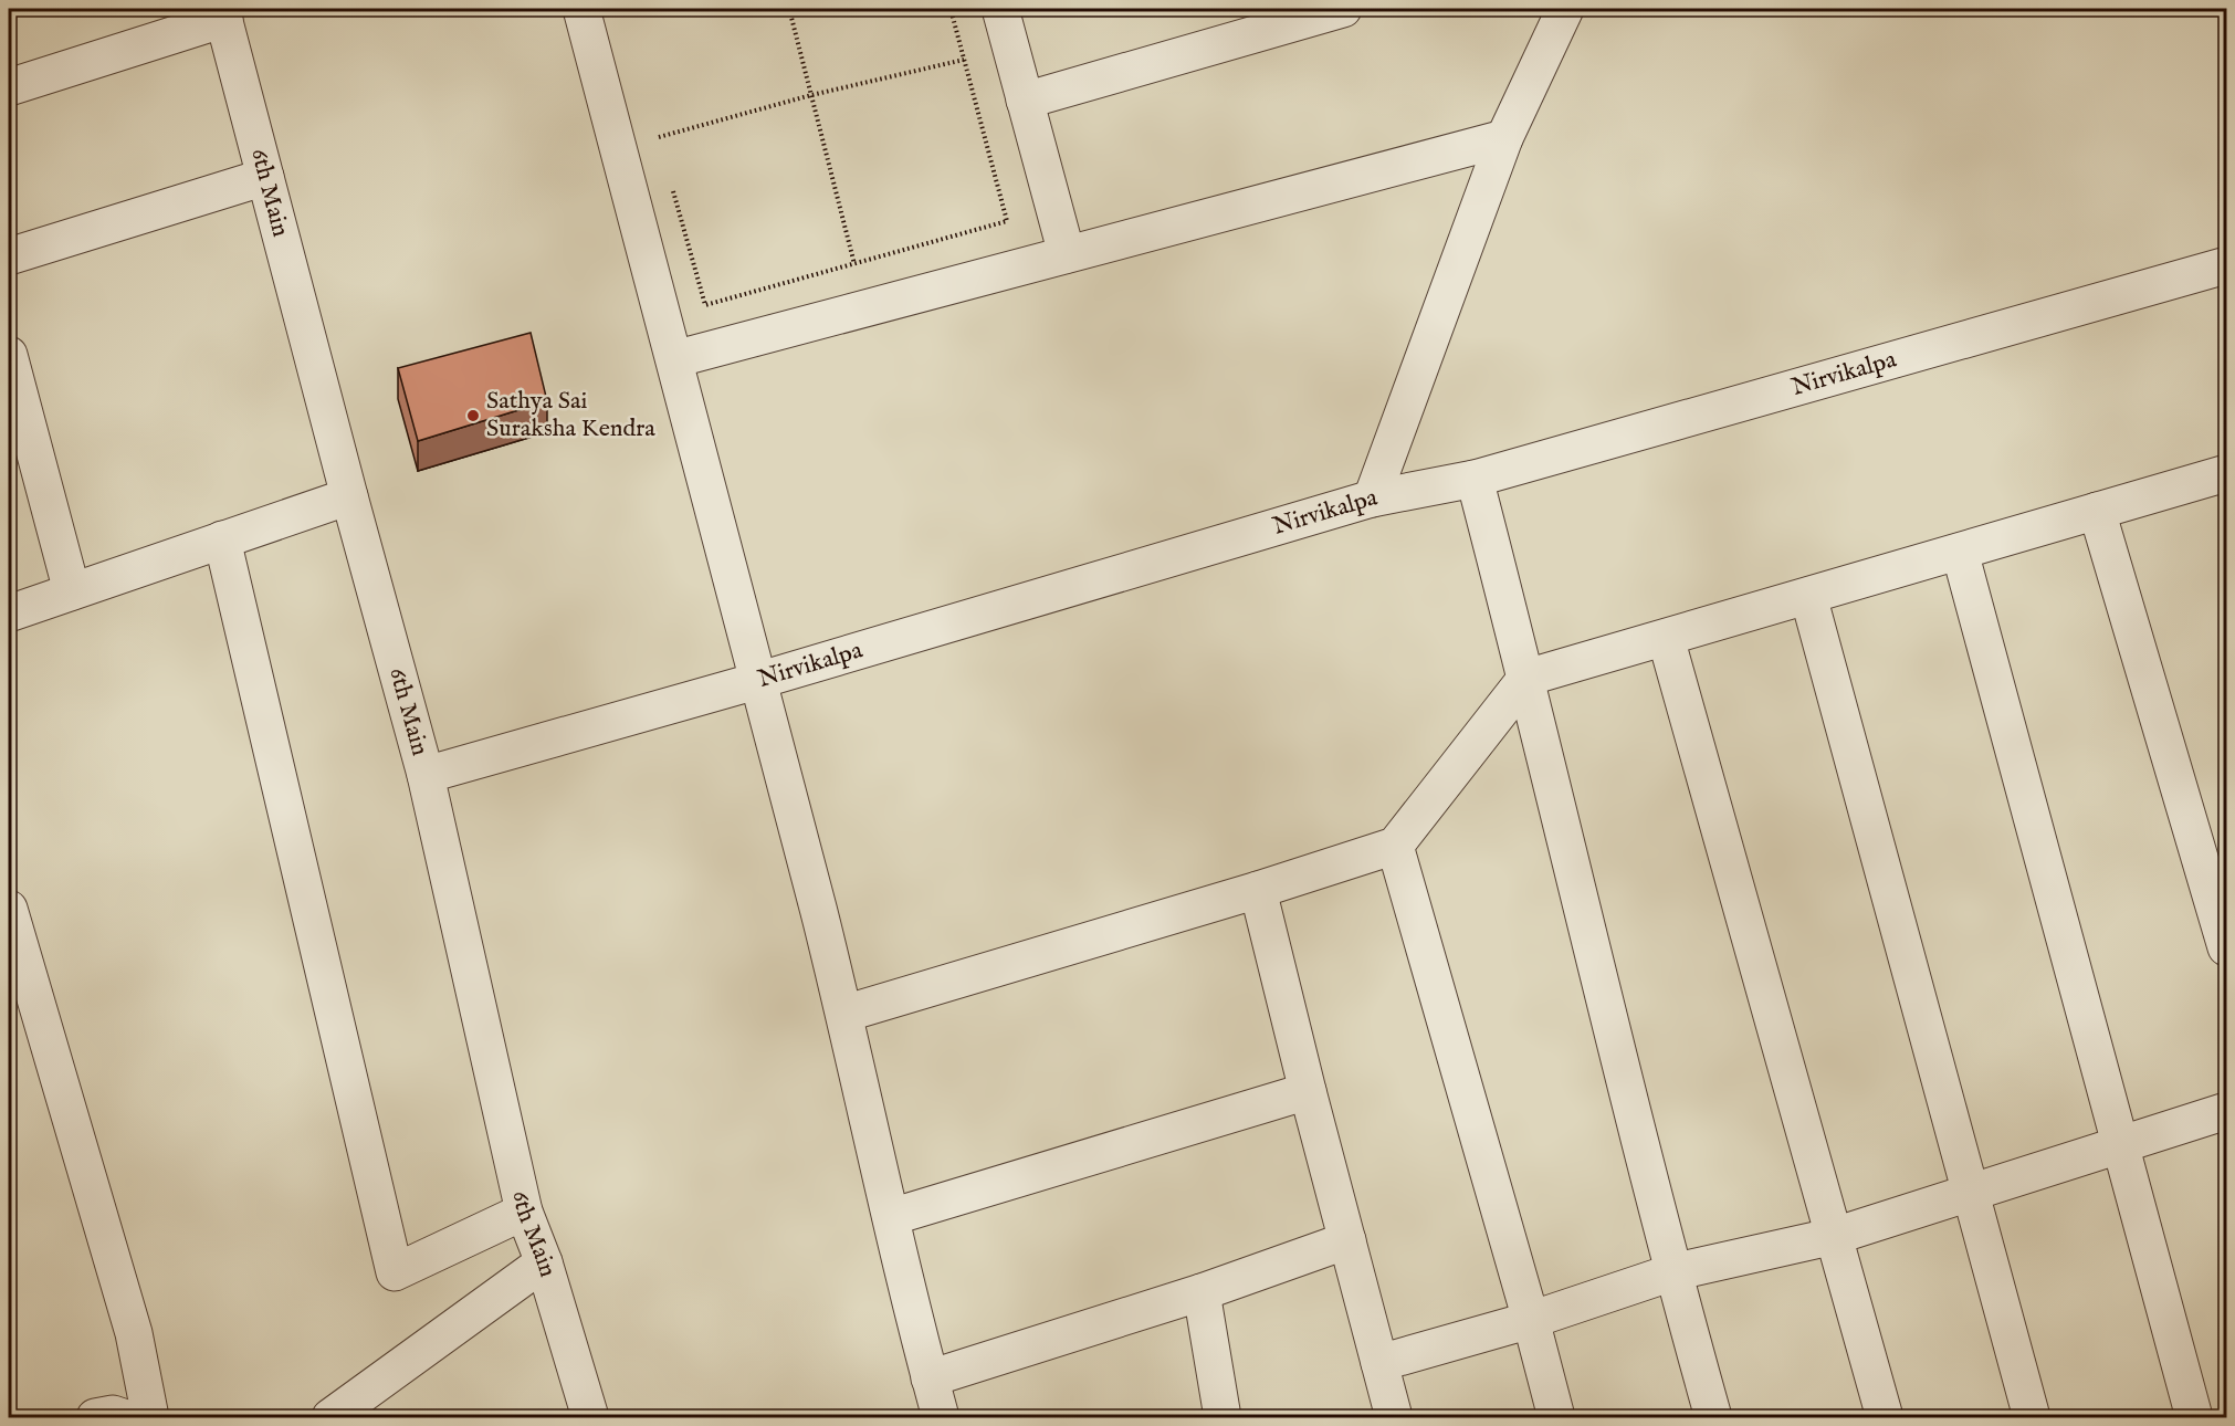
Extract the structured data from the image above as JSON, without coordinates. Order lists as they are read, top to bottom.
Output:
{
  "streets": {
    "street": ["6th Main", "Nirvikalpa"]
  },
  "crossings": [
    ["6th Main", "Nirvikalpa"]
  ],
  "places": ["Sathya Sai Suraksha Kendra"]
}
